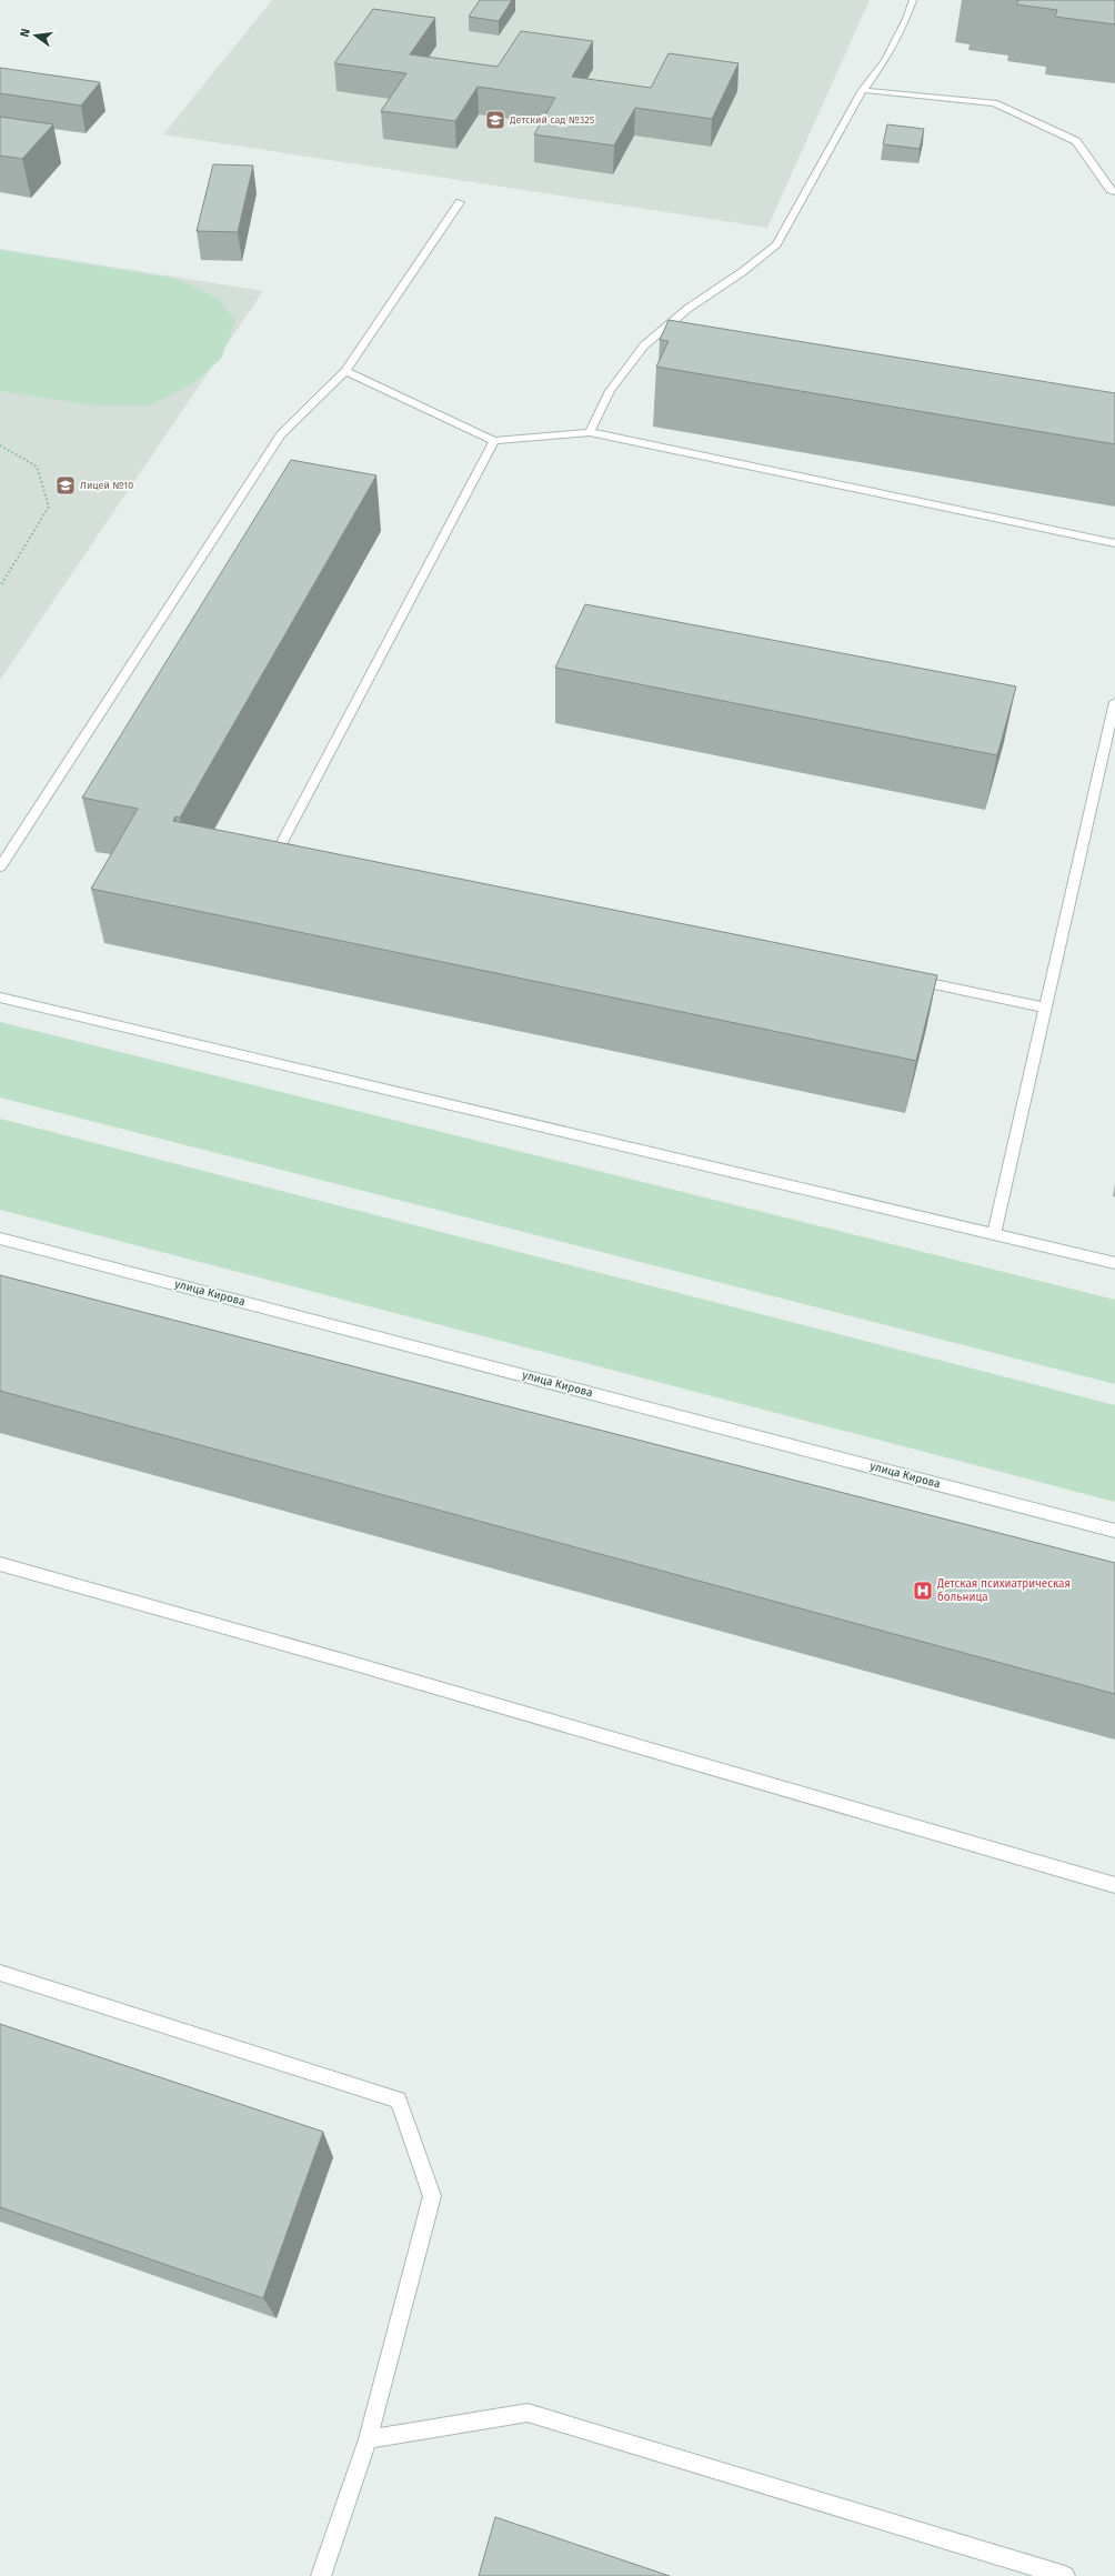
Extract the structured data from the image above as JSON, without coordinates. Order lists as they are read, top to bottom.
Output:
{
  "streets": {
    "main road": ["улица Кирова"]
  },
  "places": {
    "school or university": ["Детский сад №325", "Лицей №10"],
    "hospital": ["Детская психиатрическая больница"]
  },
  "north": "left"
}
